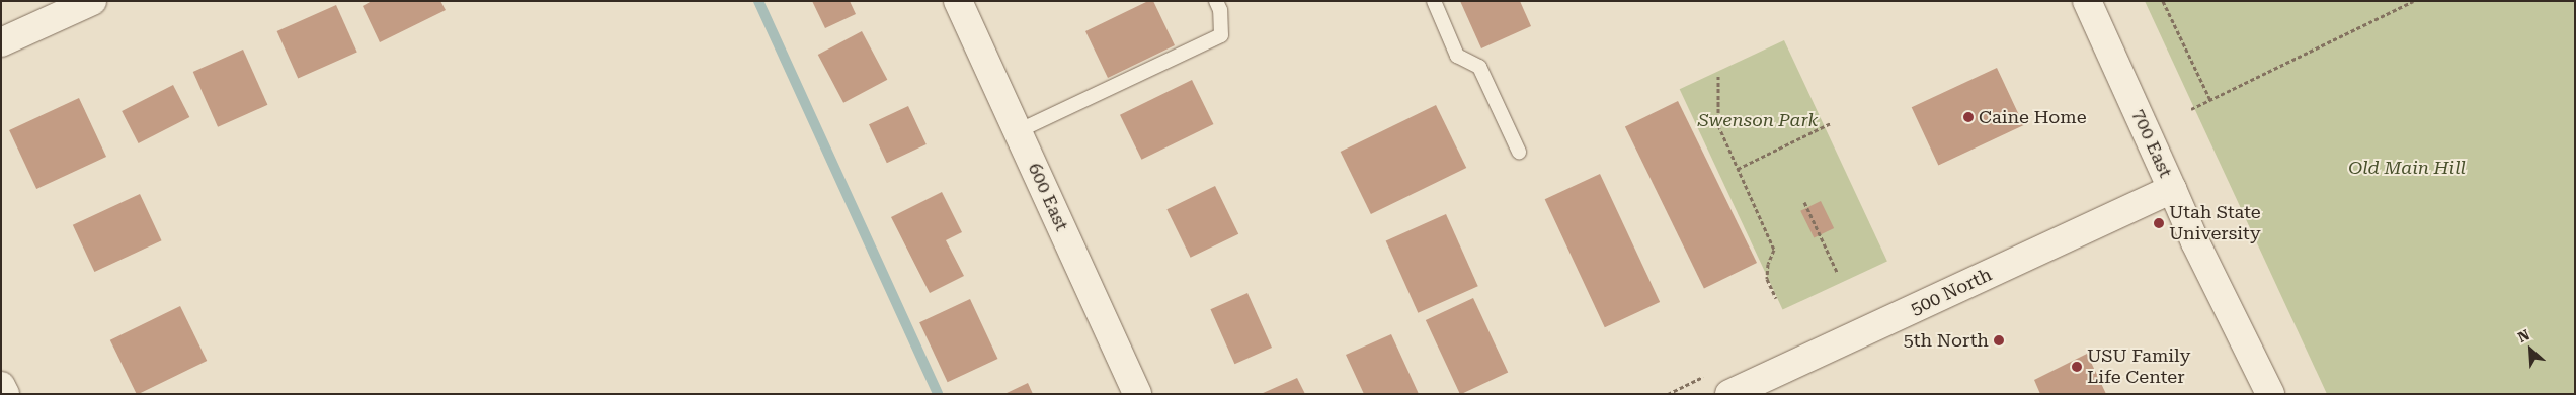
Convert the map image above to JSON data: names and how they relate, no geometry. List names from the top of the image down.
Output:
{
  "streets": {
    "street": ["700 East", "600 East", "500 North"]
  },
  "crossings": [
    ["700 East", "500 North"]
  ],
  "parks": ["Swenson Park", "Old Main Hill"],
  "places": [
    "Caine Home",
    "Utah State University",
    "5th North",
    "USU Family Life Center"
  ],
  "north": "top left"
}
